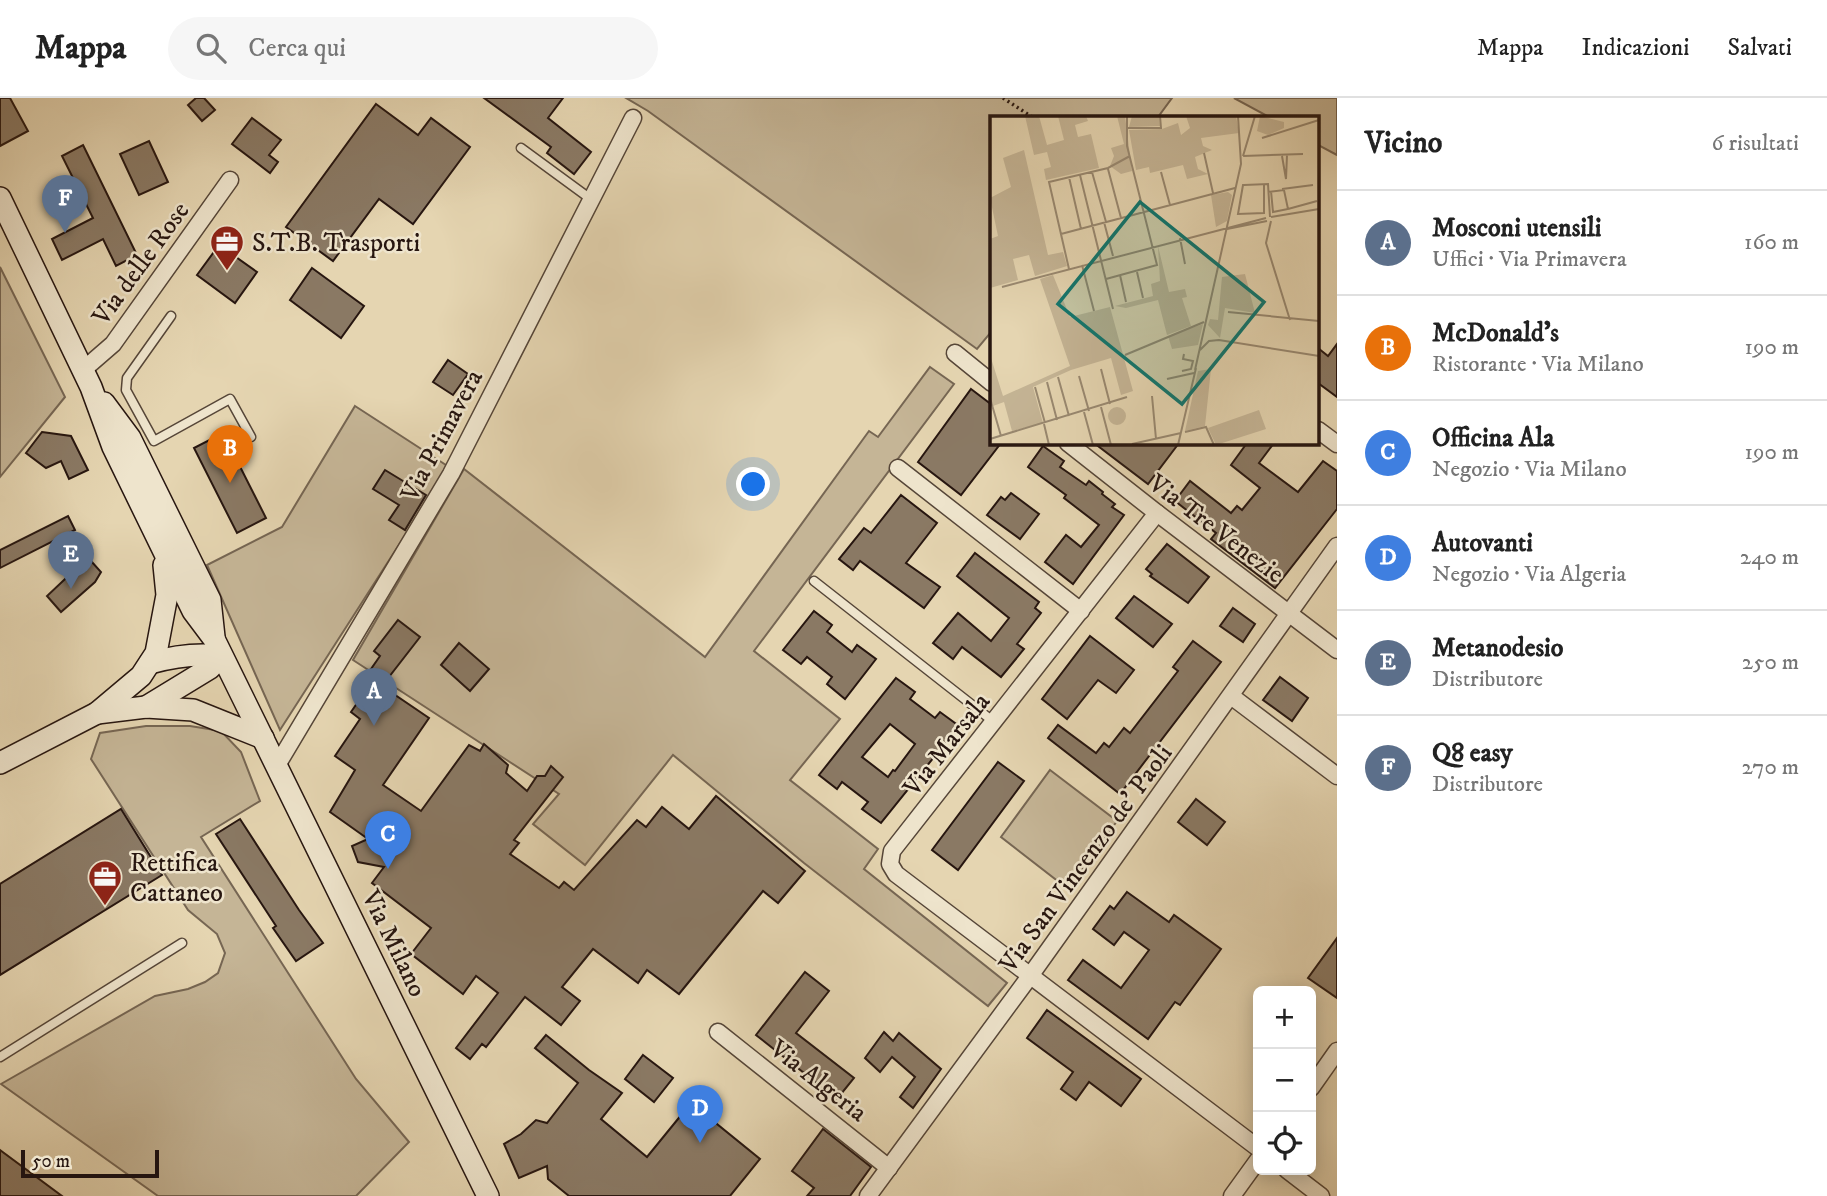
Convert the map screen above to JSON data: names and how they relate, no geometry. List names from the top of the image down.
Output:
{
  "streets": {
    "main road": ["Via Milano"],
    "street": [
      "Via delle Rose",
      "Via Primavera",
      "Via Tre Venezie",
      "Via Marsala",
      "Via San Vincenzo de' Paoli",
      "Via Algeria"
    ]
  },
  "crossings": [
    ["Via Primavera", "Via Milano"],
    ["Via Tre Venezie", "Via Marsala"],
    ["Via Tre Venezie", "Via San Vincenzo de' Paoli"],
    ["Via Marsala", "Via San Vincenzo de' Paoli"],
    ["Via San Vincenzo de' Paoli", "Via Algeria"]
  ],
  "places": {
    "office": ["S.T.B. Trasporti", "Rettifica Cattaneo"]
  },
  "scale_bar": "50 m",
  "page": {
    "header": "Mappa",
    "search": "Cerca qui",
    "nav": ["Mappa", "Indicazioni", "Salvati"],
    "heading": ["Vicino", "6 risultati"],
    "pins": [
      "F",
      "B",
      "E",
      "A",
      "C",
      "D"
    ],
    "list": [
      {
        "mark": "A",
        "name": "Mosconi utensili",
        "note": "Uffici · Via Primavera",
        "value": "160 m"
      },
      {
        "mark": "B",
        "name": "McDonald's",
        "note": "Ristorante · Via Milano",
        "value": "190 m"
      },
      {
        "mark": "C",
        "name": "Officina Ala",
        "note": "Negozio · Via Milano",
        "value": "190 m"
      },
      {
        "mark": "D",
        "name": "Autovanti",
        "note": "Negozio · Via Algeria",
        "value": "240 m"
      },
      {
        "mark": "E",
        "name": "Metanodesio",
        "note": "Distributore",
        "value": "250 m"
      },
      {
        "mark": "F",
        "name": "Q8 easy",
        "note": "Distributore",
        "value": "270 m"
      }
    ],
    "map_buttons": ["+", "−"],
    "scale": "50 m"
  }
}
